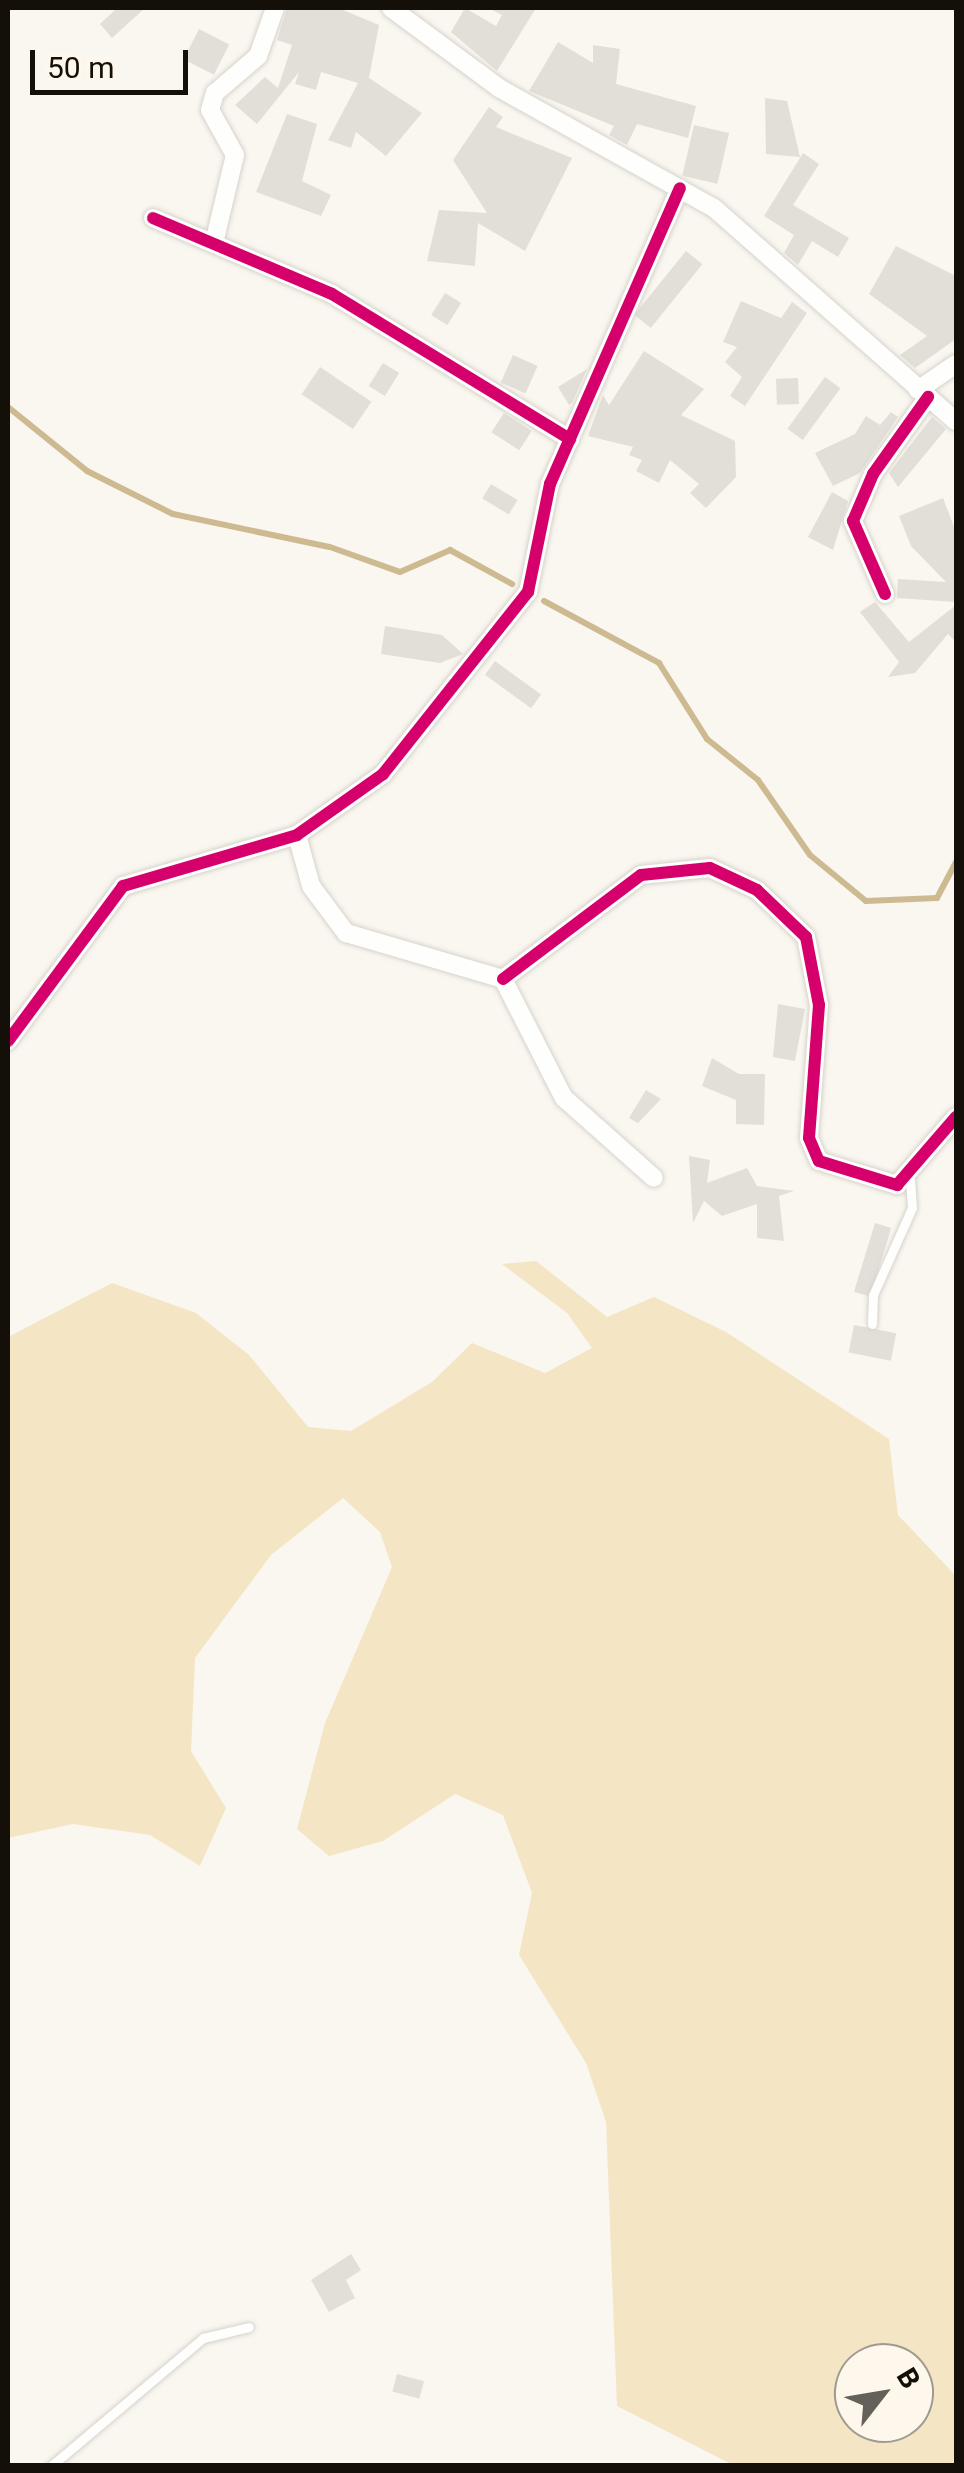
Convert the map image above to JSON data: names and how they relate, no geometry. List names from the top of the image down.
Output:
{
  "scale_bar": "50 m",
  "north": "top right"
}
